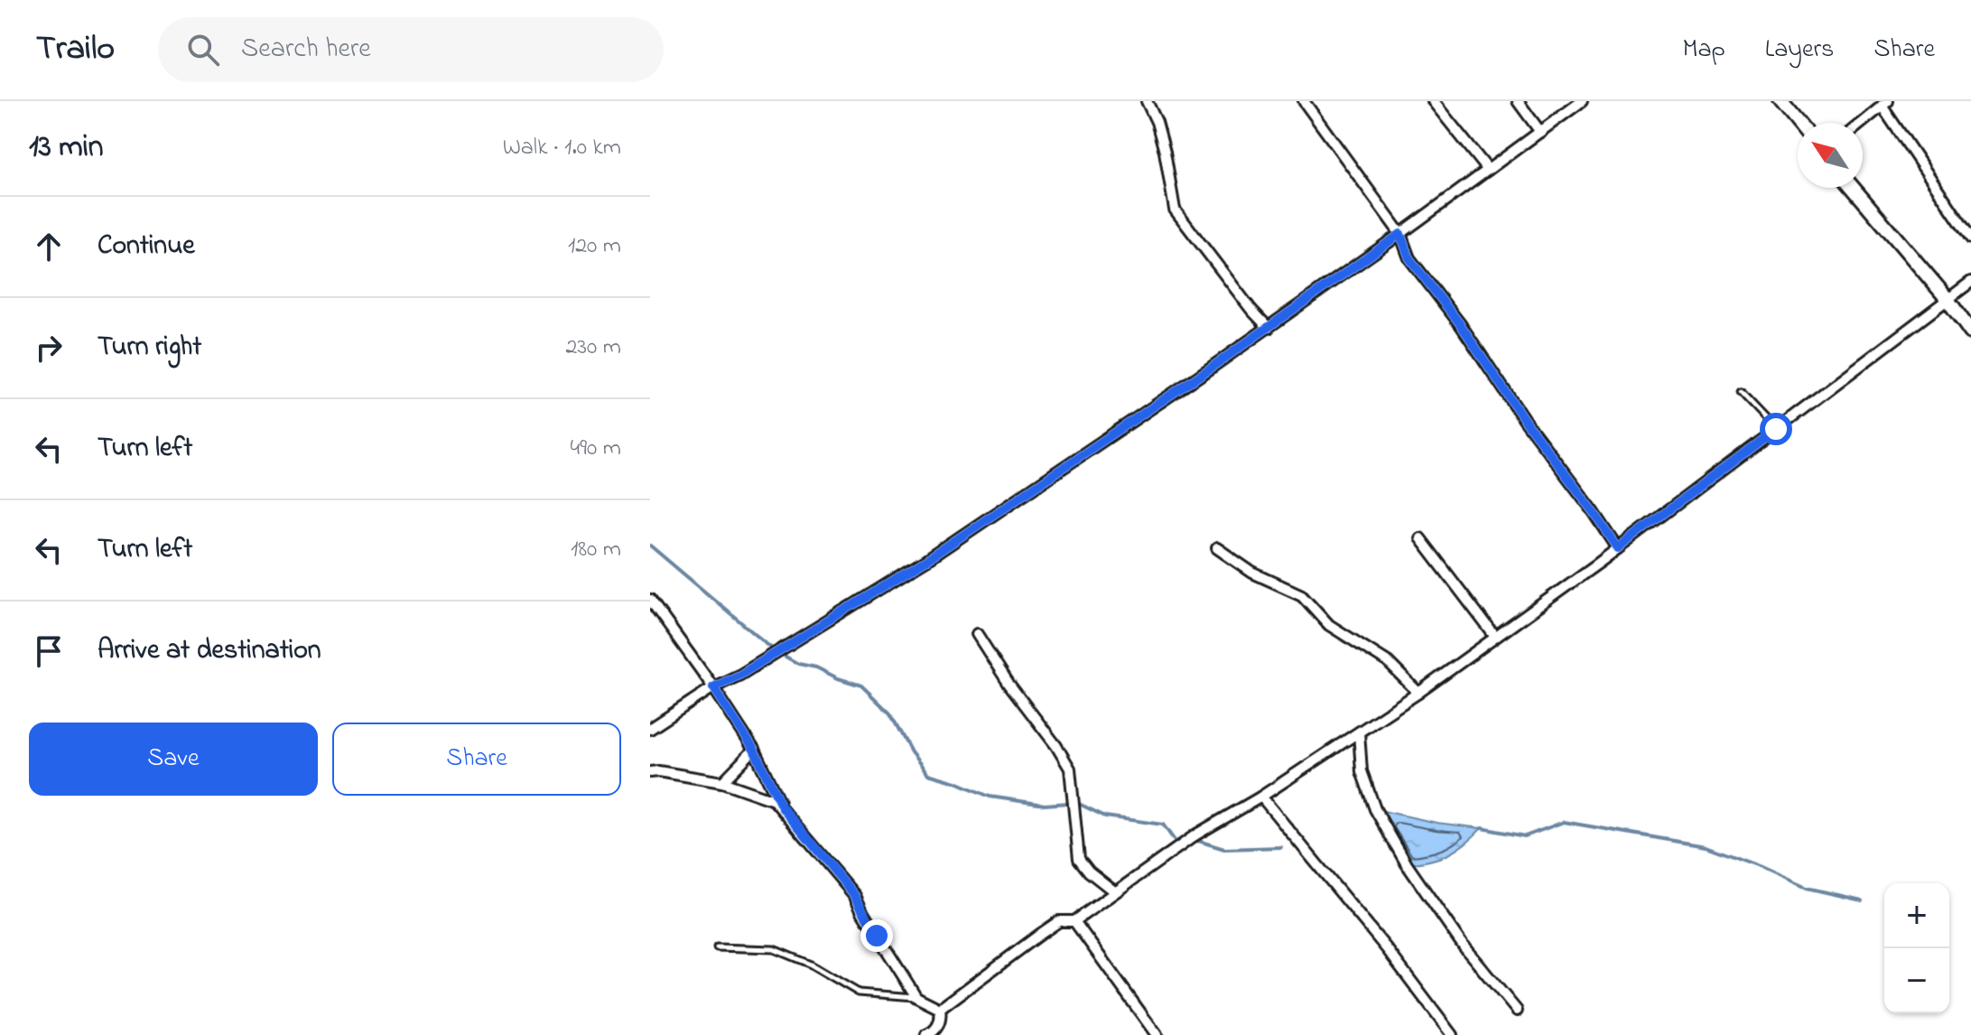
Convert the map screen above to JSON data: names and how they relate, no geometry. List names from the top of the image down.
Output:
{
  "north": "top left",
  "page": {
    "header": "Trailo",
    "search": "Search here",
    "nav": ["Map", "Layers", "Share"],
    "heading": ["13 min", "Walk · 1.0 km"],
    "list": [
      ["Continue", "120 m"],
      ["Turn right", "230 m"],
      ["Turn left", "490 m"],
      ["Turn left", "180 m"],
      "Arrive at destination"
    ],
    "buttons": ["Save", "Share"],
    "map_buttons": ["+", "−"]
  }
}
